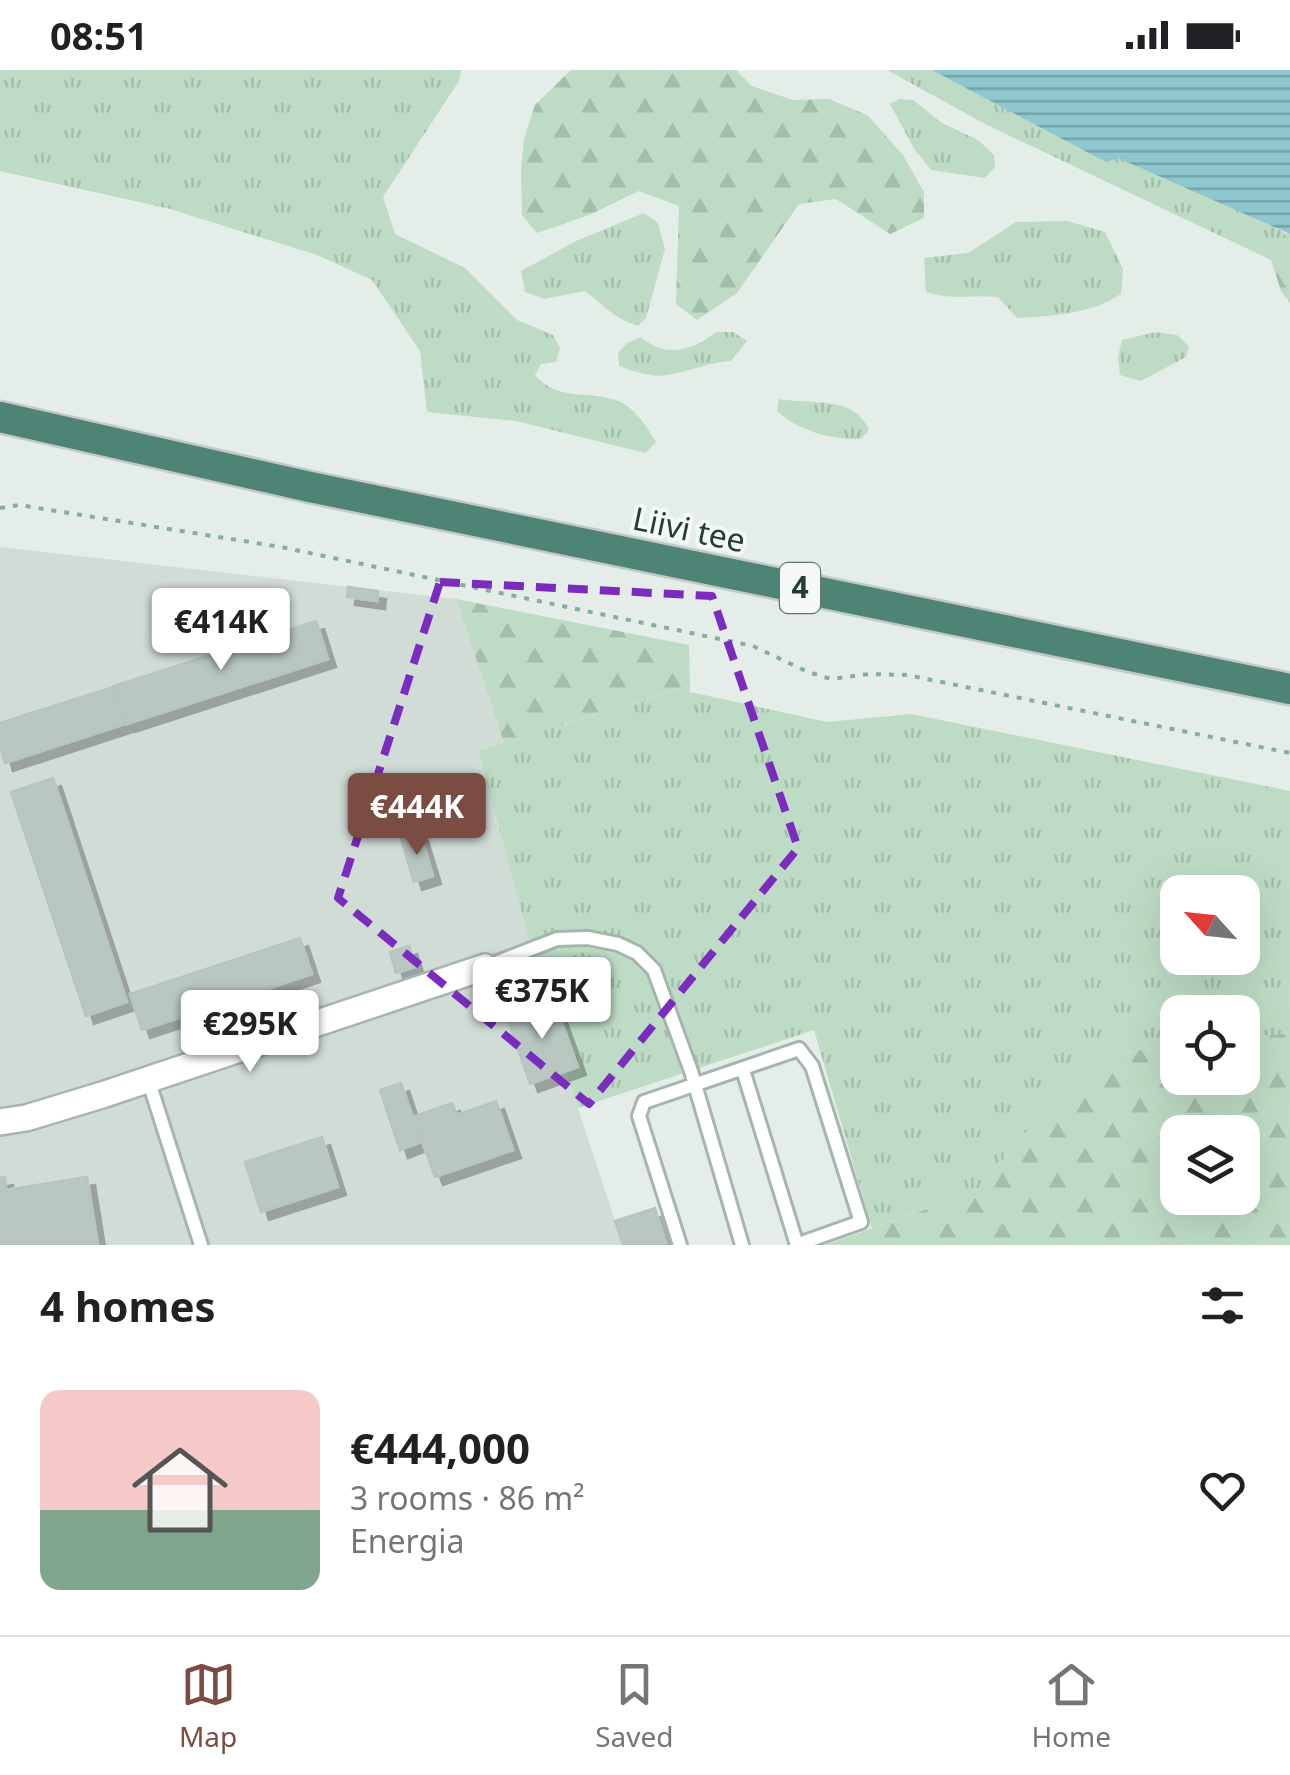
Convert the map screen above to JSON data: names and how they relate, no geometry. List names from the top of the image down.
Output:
{
  "streets": {
    "highway": ["Liivi tee", "4"]
  },
  "north": "top left",
  "page": {
    "status": "08:51",
    "price": [
      "€414K",
      "€444K",
      "€375K",
      "€295K"
    ],
    "heading": "4 homes",
    "list": [
      {
        "name": "€444,000",
        "note": "3 rooms · 86 m² · Energia"
      }
    ],
    "tabs": ["Map", "Saved", "Home"]
  }
}
